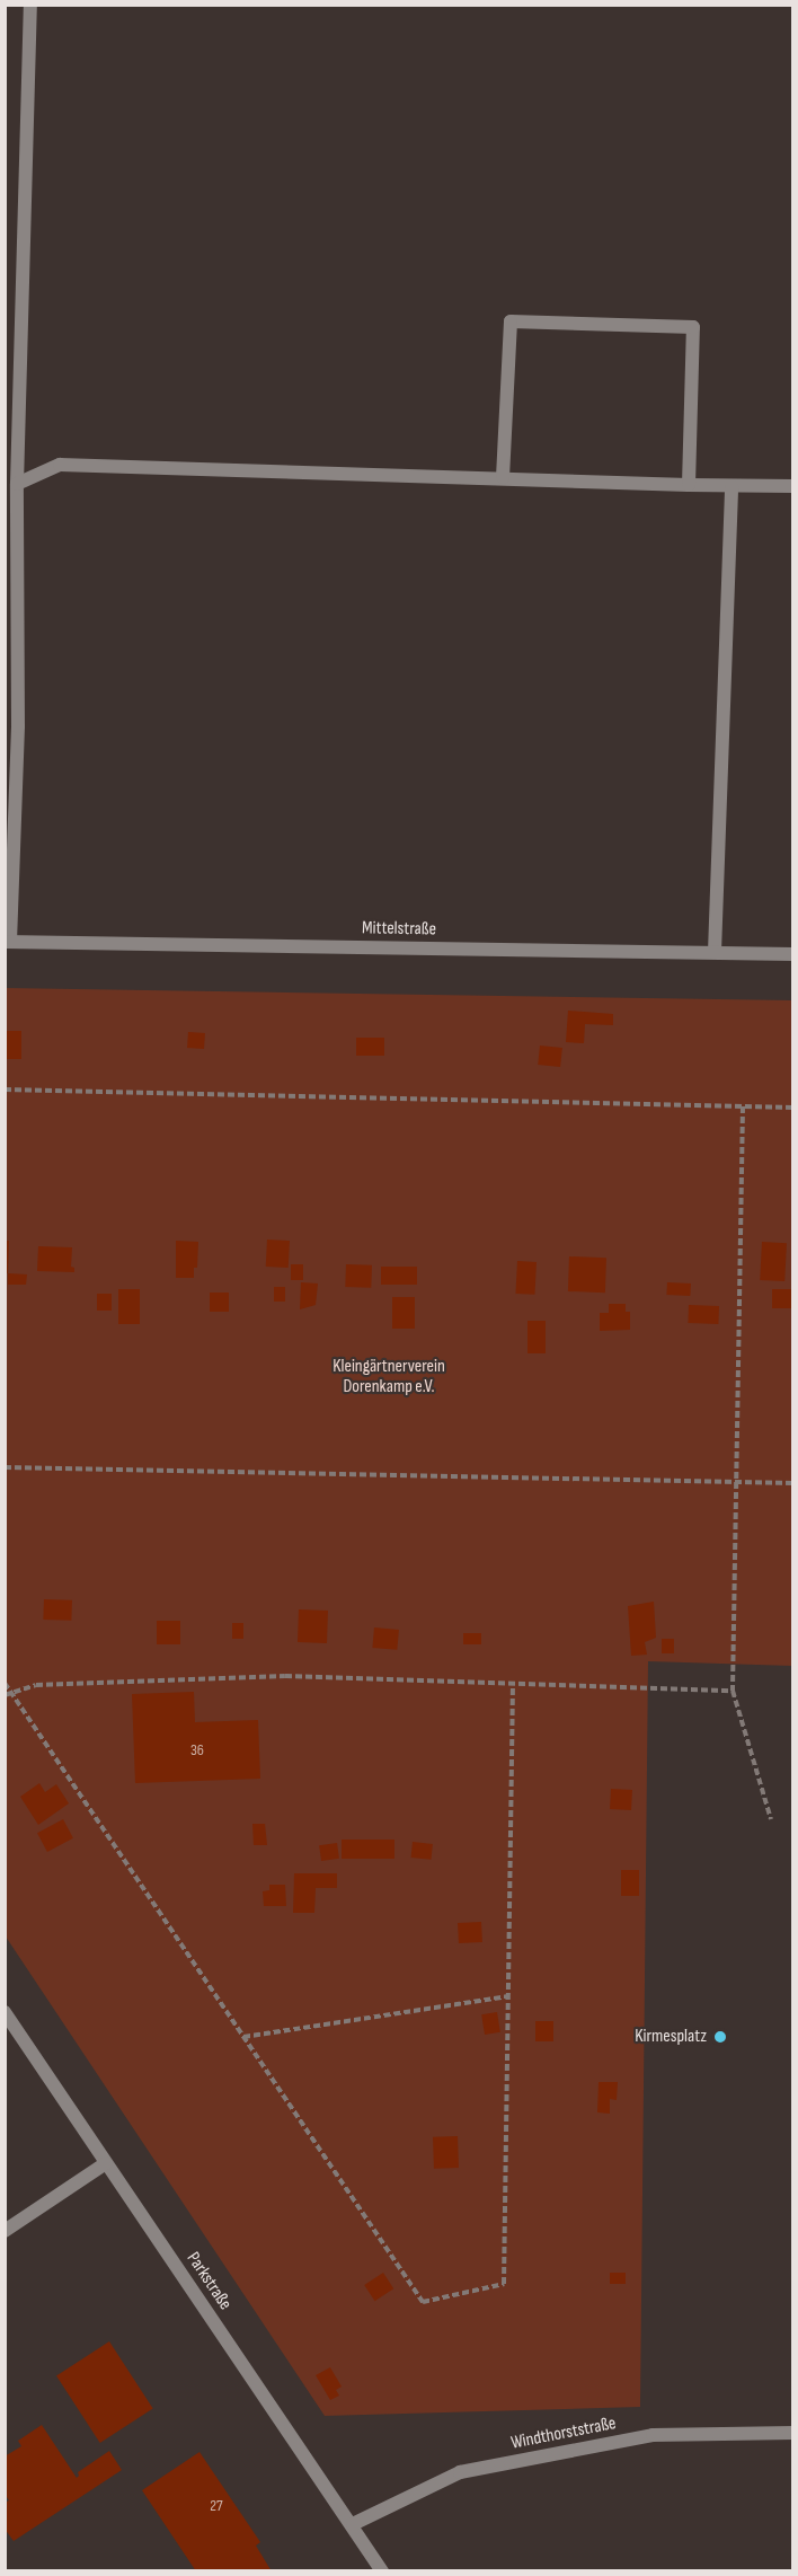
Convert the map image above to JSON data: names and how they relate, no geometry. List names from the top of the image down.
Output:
{
  "streets": {
    "street": ["Mittelstraße", "Parkstraße", "Windthorststraße"]
  },
  "crossings": [
    ["Parkstraße", "Windthorststraße"]
  ],
  "parks": ["Kleingärtnerverein Dorenkamp e.V."],
  "places": ["Kirmesplatz"],
  "house_numbers": ["36", "27"]
}
